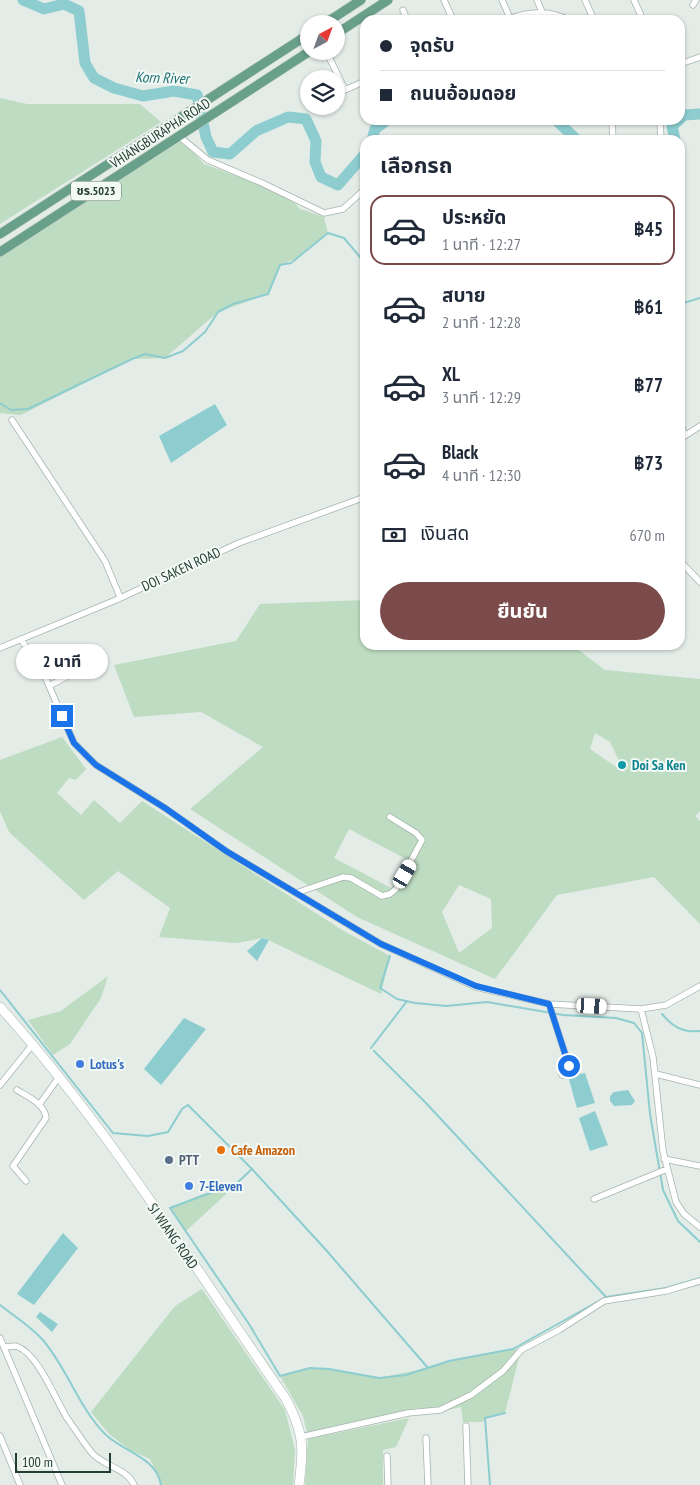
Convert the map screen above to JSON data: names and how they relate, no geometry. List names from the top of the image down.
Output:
{
  "streets": {
    "main road": ["VHIANGBURAPHA ROAD", "ชร.5023", "SI WIANG ROAD"],
    "street": ["DOI SAKEN ROAD"]
  },
  "water": ["Korn River"],
  "places": [
    "Doi Sa Ken",
    "Lotus's",
    "Cafe Amazon",
    "PTT",
    "7-Eleven"
  ],
  "scale_bar": "100 m",
  "north": "top right",
  "page": {
    "banner": ["จุดรับ", "ถนนอ้อมดอย"],
    "heading": "เลือกรถ",
    "list": [
      {
        "name": "ประหยัด",
        "note": "1 นาที · 12:27",
        "value": "฿45"
      },
      {
        "name": "สบาย",
        "note": "2 นาที · 12:28",
        "value": "฿61"
      },
      {
        "name": "XL",
        "note": "3 นาที · 12:29",
        "value": "฿77"
      },
      {
        "name": "Black",
        "note": "4 นาที · 12:30",
        "value": "฿73"
      }
    ],
    "pay": ["เงินสด", "670 m"],
    "buttons": "ยืนยัน",
    "bubble": "2 นาที",
    "scale": "100 m"
  }
}
